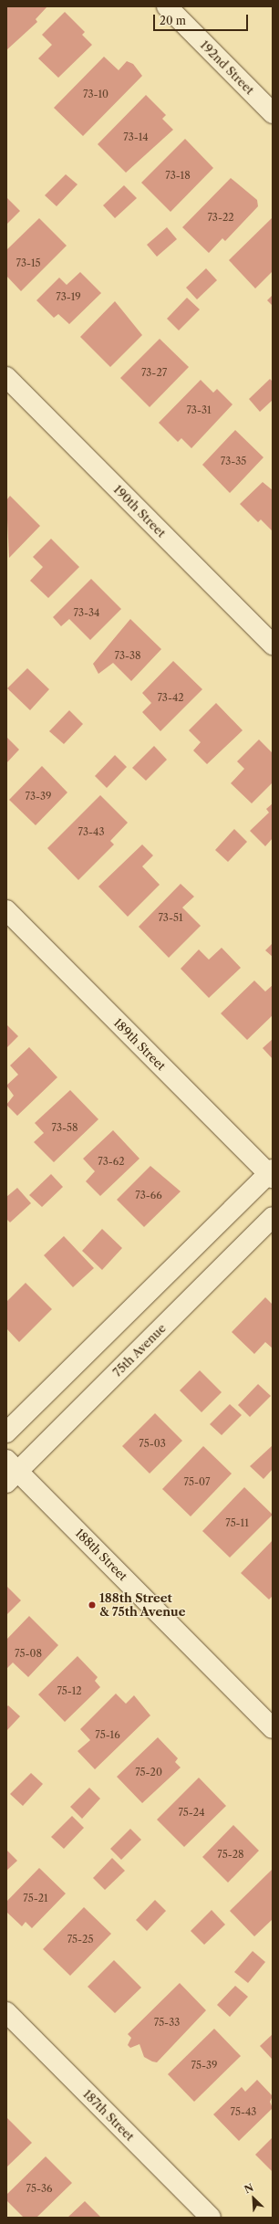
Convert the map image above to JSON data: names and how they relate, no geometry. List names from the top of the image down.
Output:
{
  "streets": {
    "street": [
      "192nd Street",
      "190th Street",
      "189th Street",
      "75th Avenue",
      "188th Street",
      "187th Street"
    ]
  },
  "crossings": [
    ["75th Avenue", "188th Street"]
  ],
  "places": ["188th Street & 75th Avenue"],
  "house_numbers": [
    "73-10",
    "73-14",
    "73-18",
    "73-22",
    "73-15",
    "73-19",
    "73-27",
    "73-31",
    "73-35",
    "73-34",
    "73-38",
    "73-42",
    "73-39",
    "73-43",
    "73-51",
    "73-58",
    "73-62",
    "73-66",
    "75-03",
    "75-07",
    "75-11",
    "75-08",
    "75-12",
    "75-16",
    "75-20",
    "75-24",
    "75-28",
    "75-21",
    "75-25",
    "75-33",
    "75-39",
    "75-43",
    "75-36"
  ],
  "scale_bar": "20 m",
  "north": "top left"
}
